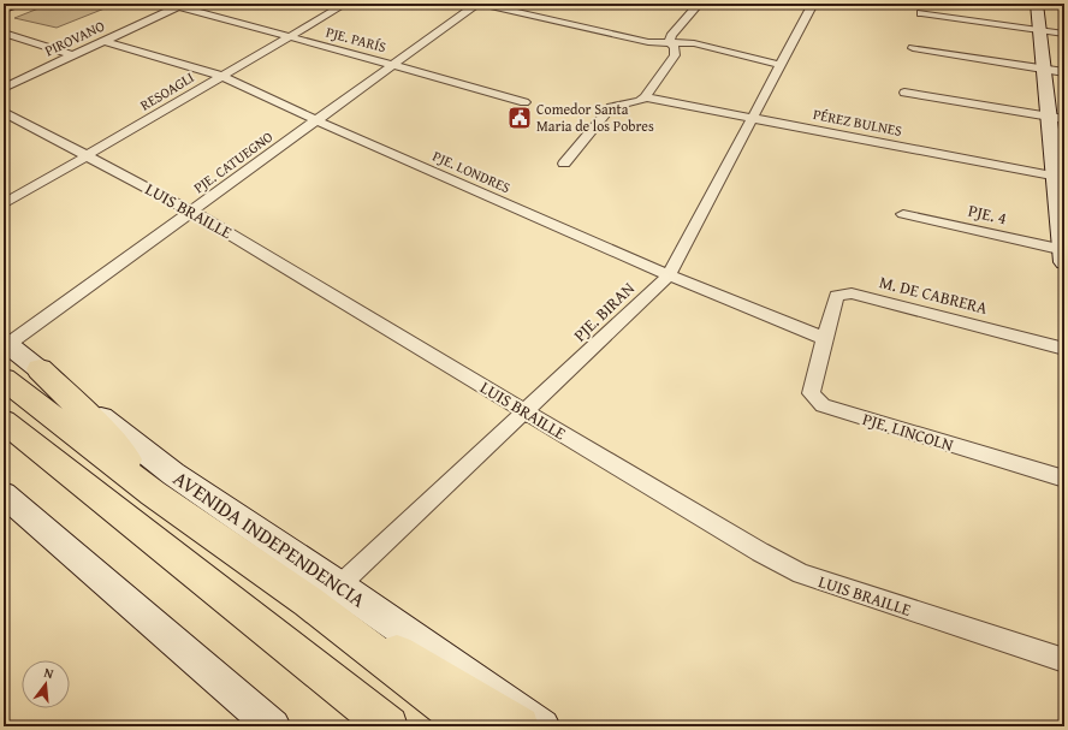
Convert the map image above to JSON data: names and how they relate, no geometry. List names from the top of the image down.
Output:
{
  "streets": {
    "highway": ["AVENIDA INDEPENDENCIA"],
    "street": [
      "PIROVANO",
      "PJE. PARÍS",
      "RESOAGLI",
      "PÉREZ BULNES",
      "PJE. CATUEGNO",
      "PJE. LONDRES",
      "LUIS BRAILLE",
      "PJE. 4",
      "M. DE CABRERA",
      "PJE. BIRAN",
      "PJE. LINCOLN"
    ]
  },
  "crossings": [
    ["PIROVANO", "PJE. PARÍS"],
    ["PIROVANO", "PJE. LONDRES"],
    ["PJE. PARÍS", "RESOAGLI"],
    ["PJE. PARÍS", "PJE. CATUEGNO"],
    ["RESOAGLI", "PJE. LONDRES"],
    ["RESOAGLI", "LUIS BRAILLE"],
    ["PÉREZ BULNES", "PJE. BIRAN"],
    ["PJE. CATUEGNO", "PJE. LONDRES"],
    ["PJE. CATUEGNO", "LUIS BRAILLE"],
    ["PJE. CATUEGNO", "AVENIDA INDEPENDENCIA"],
    ["PJE. LONDRES", "M. DE CABRERA"],
    ["PJE. LONDRES", "PJE. BIRAN"],
    ["PJE. LONDRES", "PJE. LINCOLN"],
    ["LUIS BRAILLE", "PJE. BIRAN"],
    ["M. DE CABRERA", "PJE. LINCOLN"],
    ["PJE. BIRAN", "AVENIDA INDEPENDENCIA"]
  ],
  "places": {
    "public building": ["Comedor Santa Maria de los Pobres"]
  },
  "north": "top"
}
